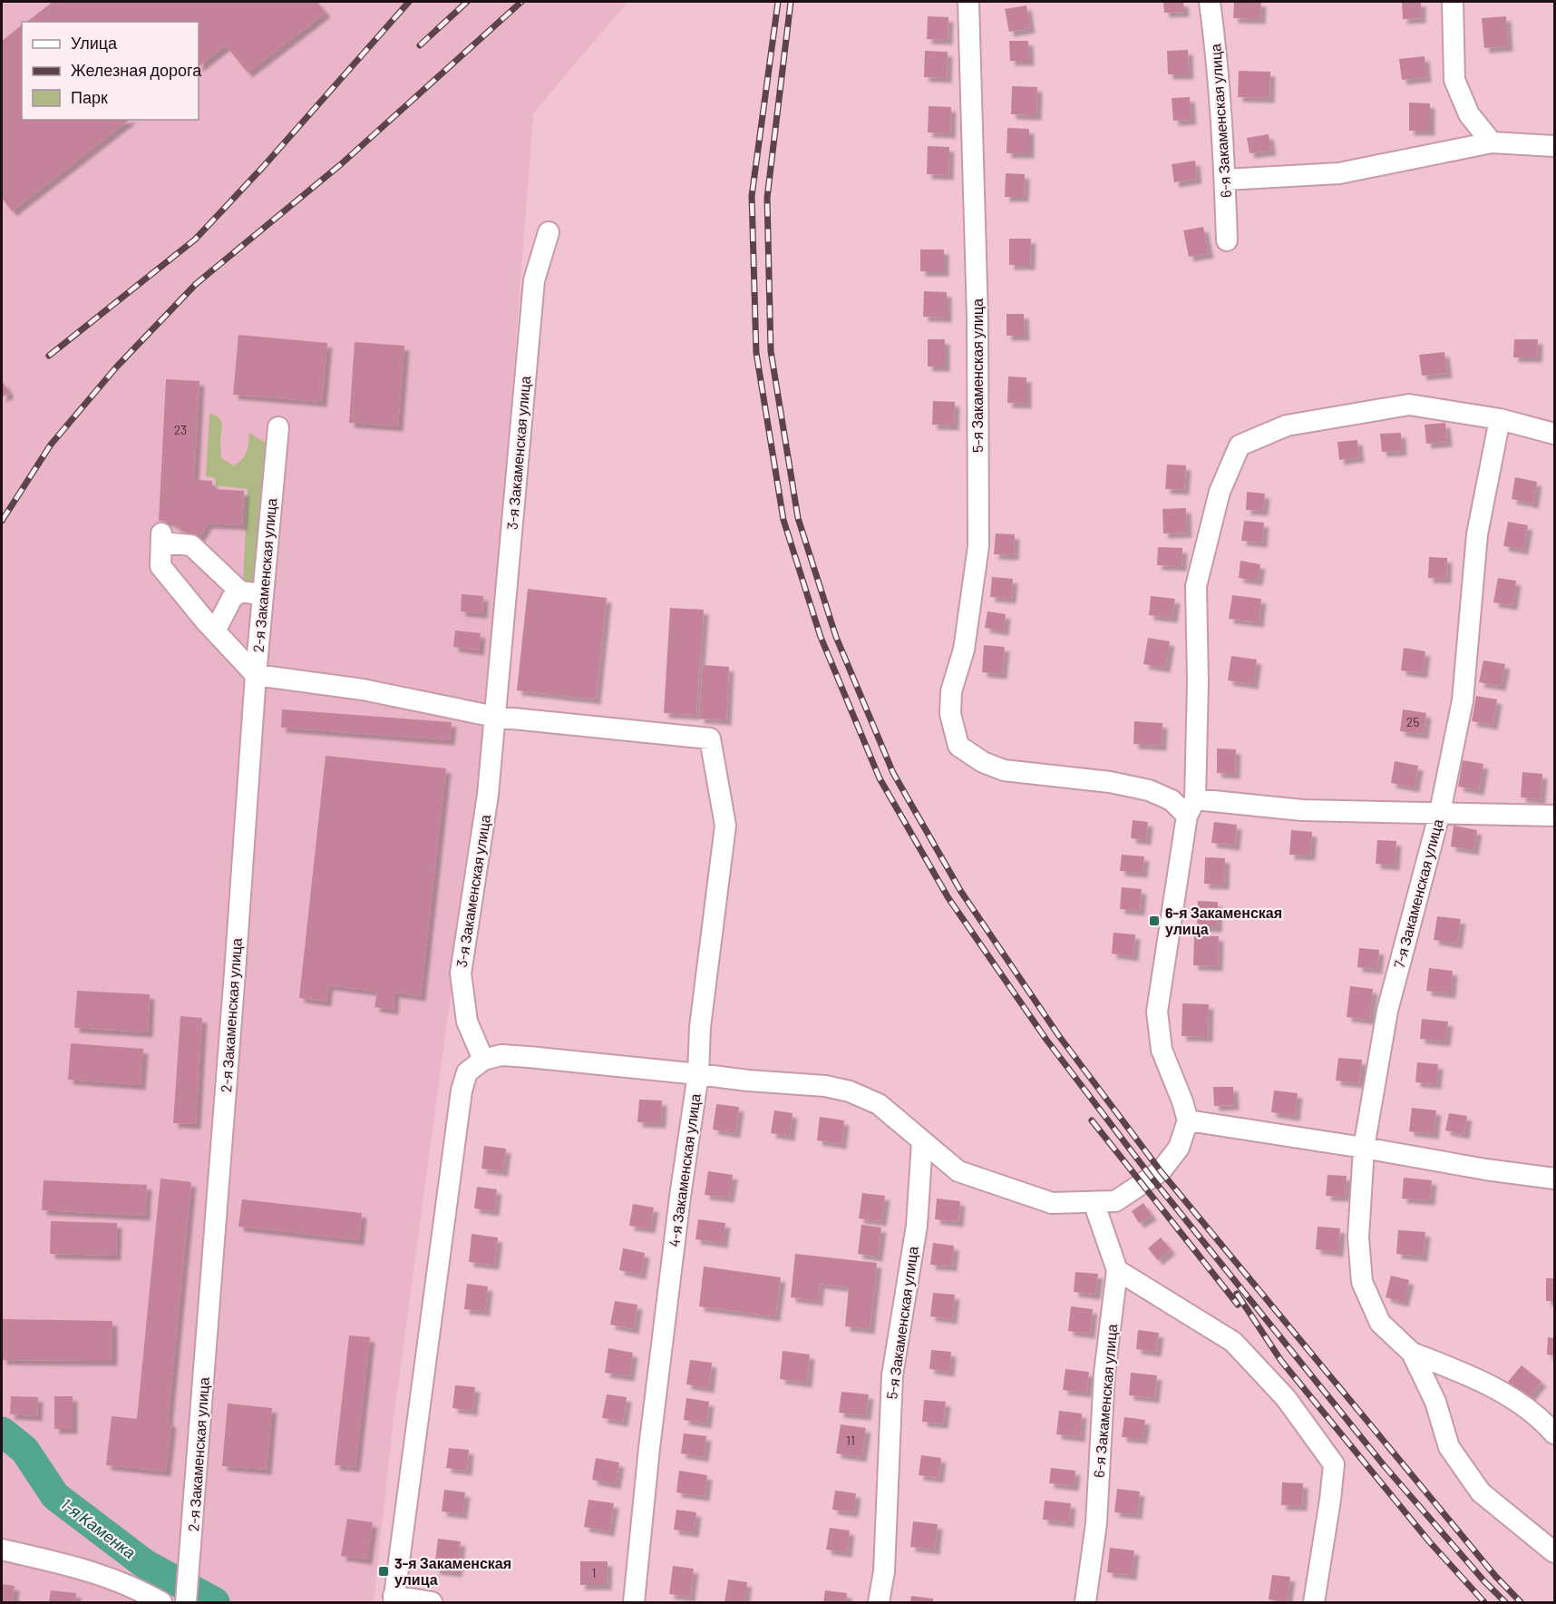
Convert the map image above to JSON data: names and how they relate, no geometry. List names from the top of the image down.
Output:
{
  "streets": {
    "street": [
      "6-я Закаменская улица",
      "5-я Закаменская улица",
      "3-я Закаменская улица",
      "2-я Закаменская улица",
      "7-я Закаменская улица",
      "4-я Закаменская улица"
    ]
  },
  "crossings": [
    ["3-я Закаменская улица", "4-я Закаменская улица"]
  ],
  "water": ["1-я Каменка"],
  "places": {
    "transit": ["6-я Закаменская улица", "3-я Закаменская улица"]
  },
  "house_numbers": [
    "23",
    "25",
    "11",
    "1"
  ],
  "legend": ["Улица", "Железная дорога", "Парк"]
}
